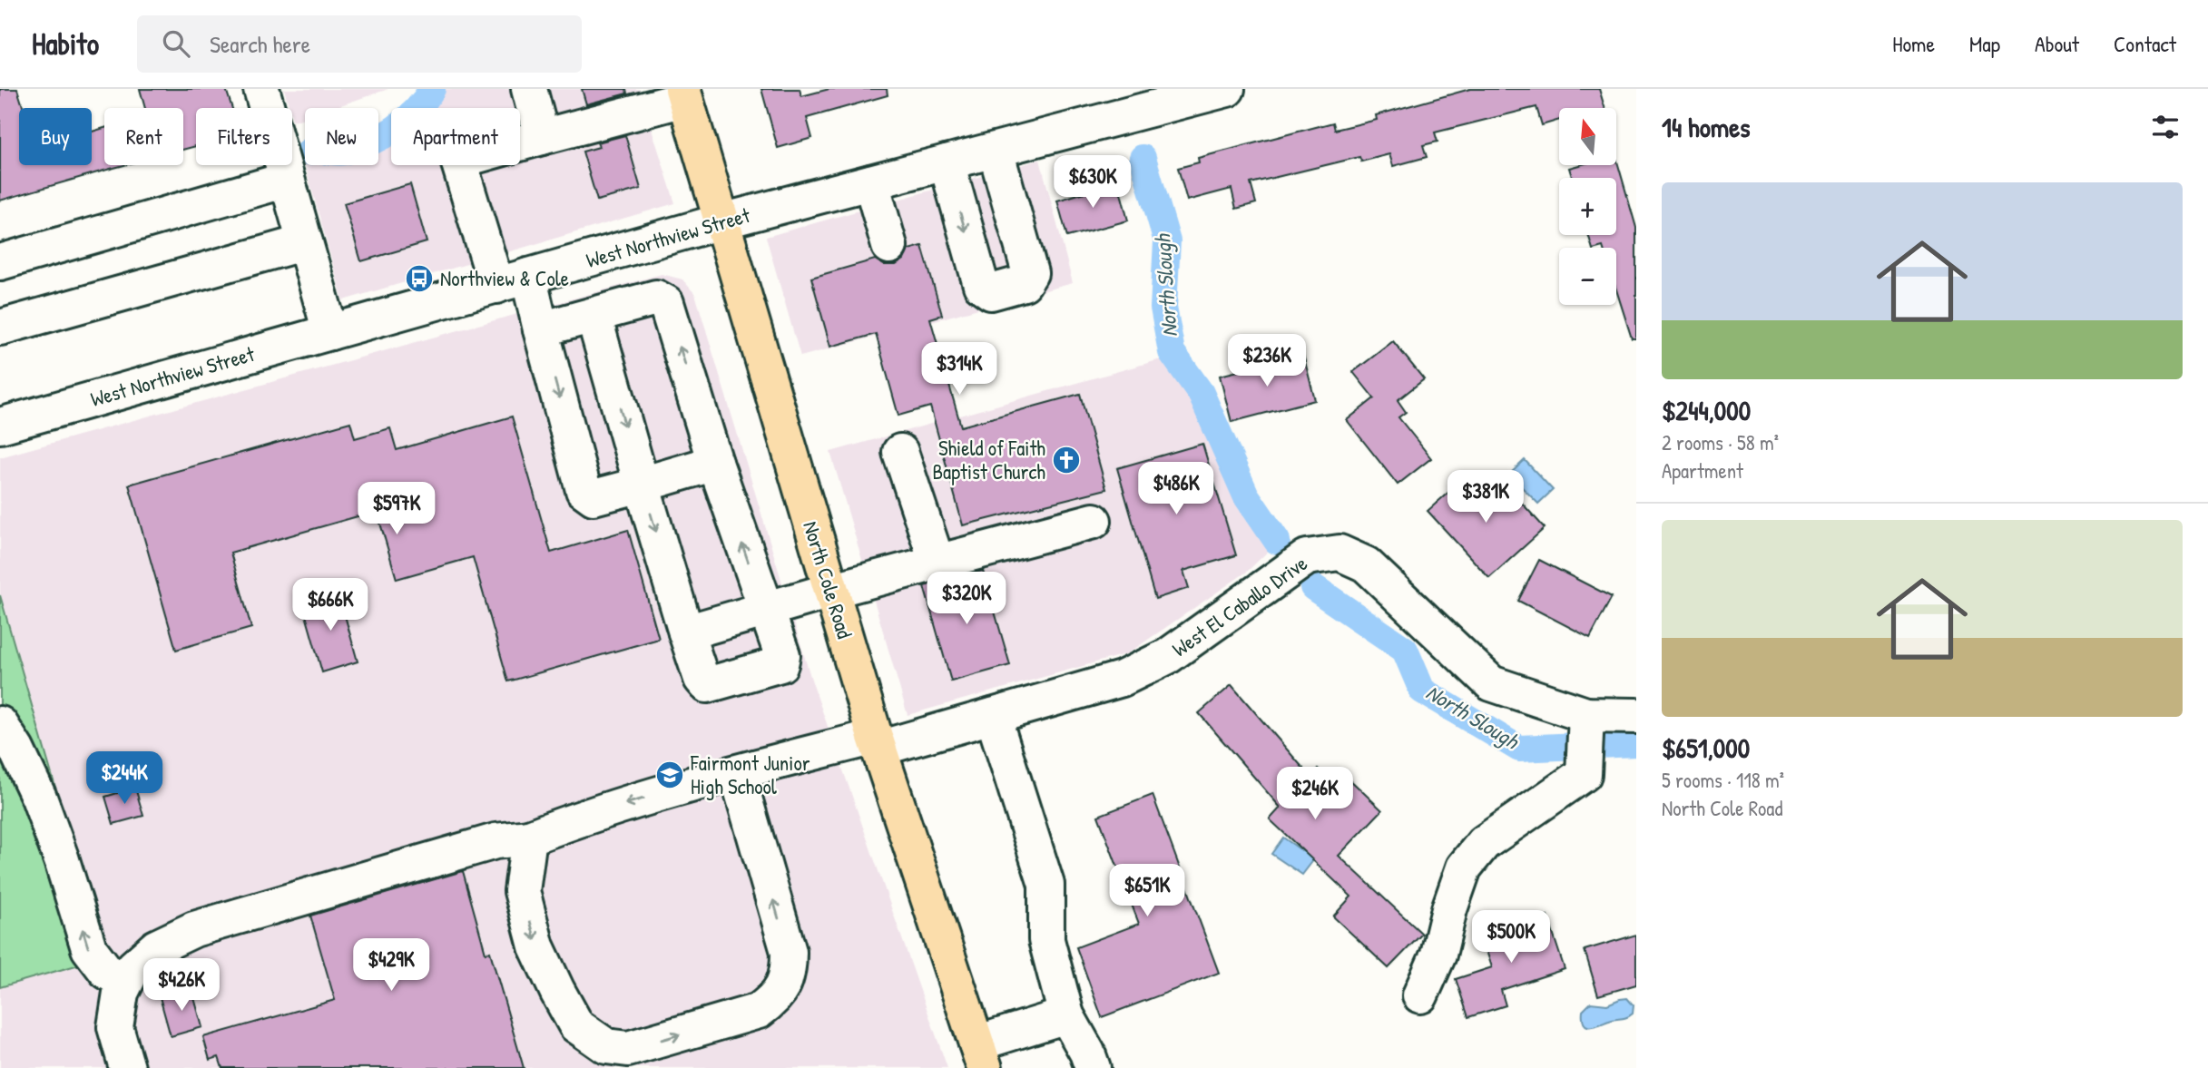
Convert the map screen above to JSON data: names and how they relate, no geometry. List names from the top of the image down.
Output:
{
  "streets": {
    "main road": ["North Cole Road"],
    "street": ["West Northview Street", "West El Caballo Drive"]
  },
  "crossings": [
    ["West Northview Street", "North Cole Road"],
    ["North Cole Road", "West El Caballo Drive"]
  ],
  "water": ["North Slough"],
  "places": {
    "bus stop": ["Northview & Cole"],
    "church": ["Shield of Faith Baptist Church"],
    "school or university": ["Fairmont Junior High School"]
  },
  "north": "top",
  "page": {
    "header": "Habito",
    "search": "Search here",
    "nav": [
      "Home",
      "Map",
      "About",
      "Contact"
    ],
    "heading": "14 homes",
    "map_buttons": ["+", "−"],
    "chip": [
      "Buy",
      "Rent",
      "Filters",
      "New",
      "Apartment"
    ],
    "price": [
      "$630K",
      "$236K",
      "$314K",
      "$486K",
      "$381K",
      "$597K",
      "$320K",
      "$666K",
      "$244K",
      "$246K",
      "$651K",
      "$500K",
      "$429K",
      "$426K"
    ],
    "list": [
      {
        "name": "$244,000",
        "note": "2 rooms · 58 m² · Apartment"
      },
      {
        "name": "$651,000",
        "note": "5 rooms · 118 m² · North Cole Road"
      }
    ]
  }
}
